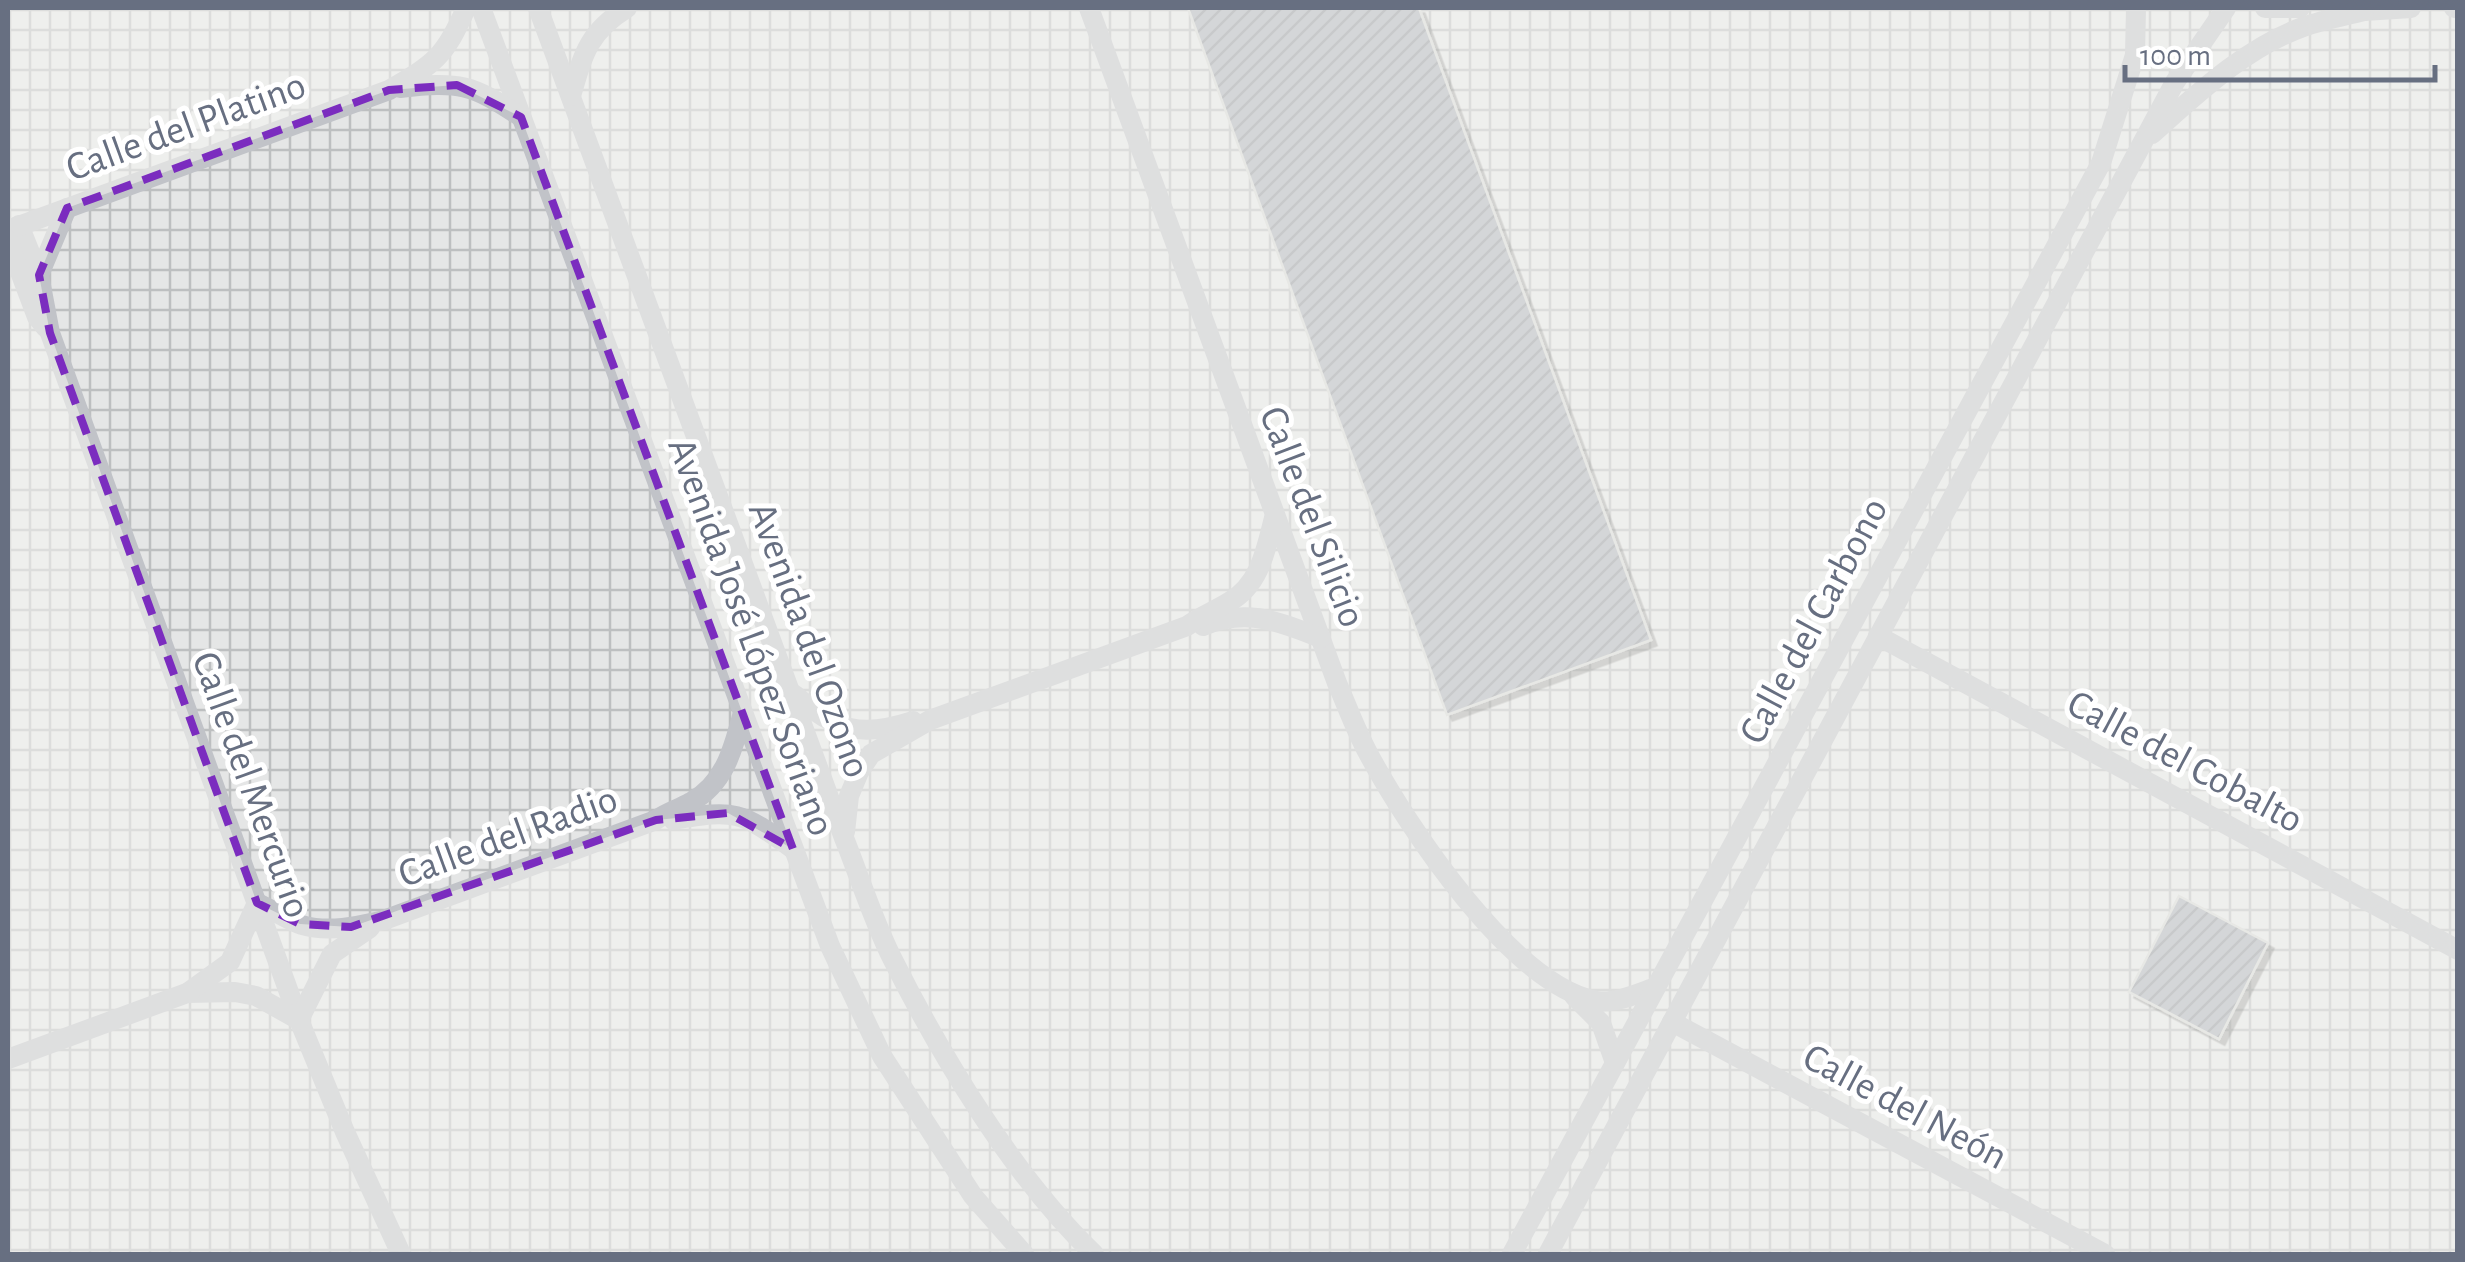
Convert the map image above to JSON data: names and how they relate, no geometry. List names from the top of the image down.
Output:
{
  "streets": {
    "street": [
      "Calle del Platino",
      "Calle del Silicio",
      "Calle del Carbono",
      "Avenida José López Soriano",
      "Avenida del Ozono",
      "Calle del Cobalto",
      "Calle del Mercurio",
      "Calle del Radio",
      "Calle del Neón"
    ]
  },
  "crossings": [
    ["Calle del Platino", "Avenida José López Soriano"],
    ["Calle del Platino", "Calle del Mercurio"],
    ["Calle del Silicio", "Calle del Carbono"],
    ["Calle del Carbono", "Calle del Cobalto"],
    ["Calle del Carbono", "Calle del Neón"],
    ["Avenida José López Soriano", "Calle del Radio"],
    ["Calle del Mercurio", "Calle del Radio"]
  ],
  "scale_bar": "100 m"
}
